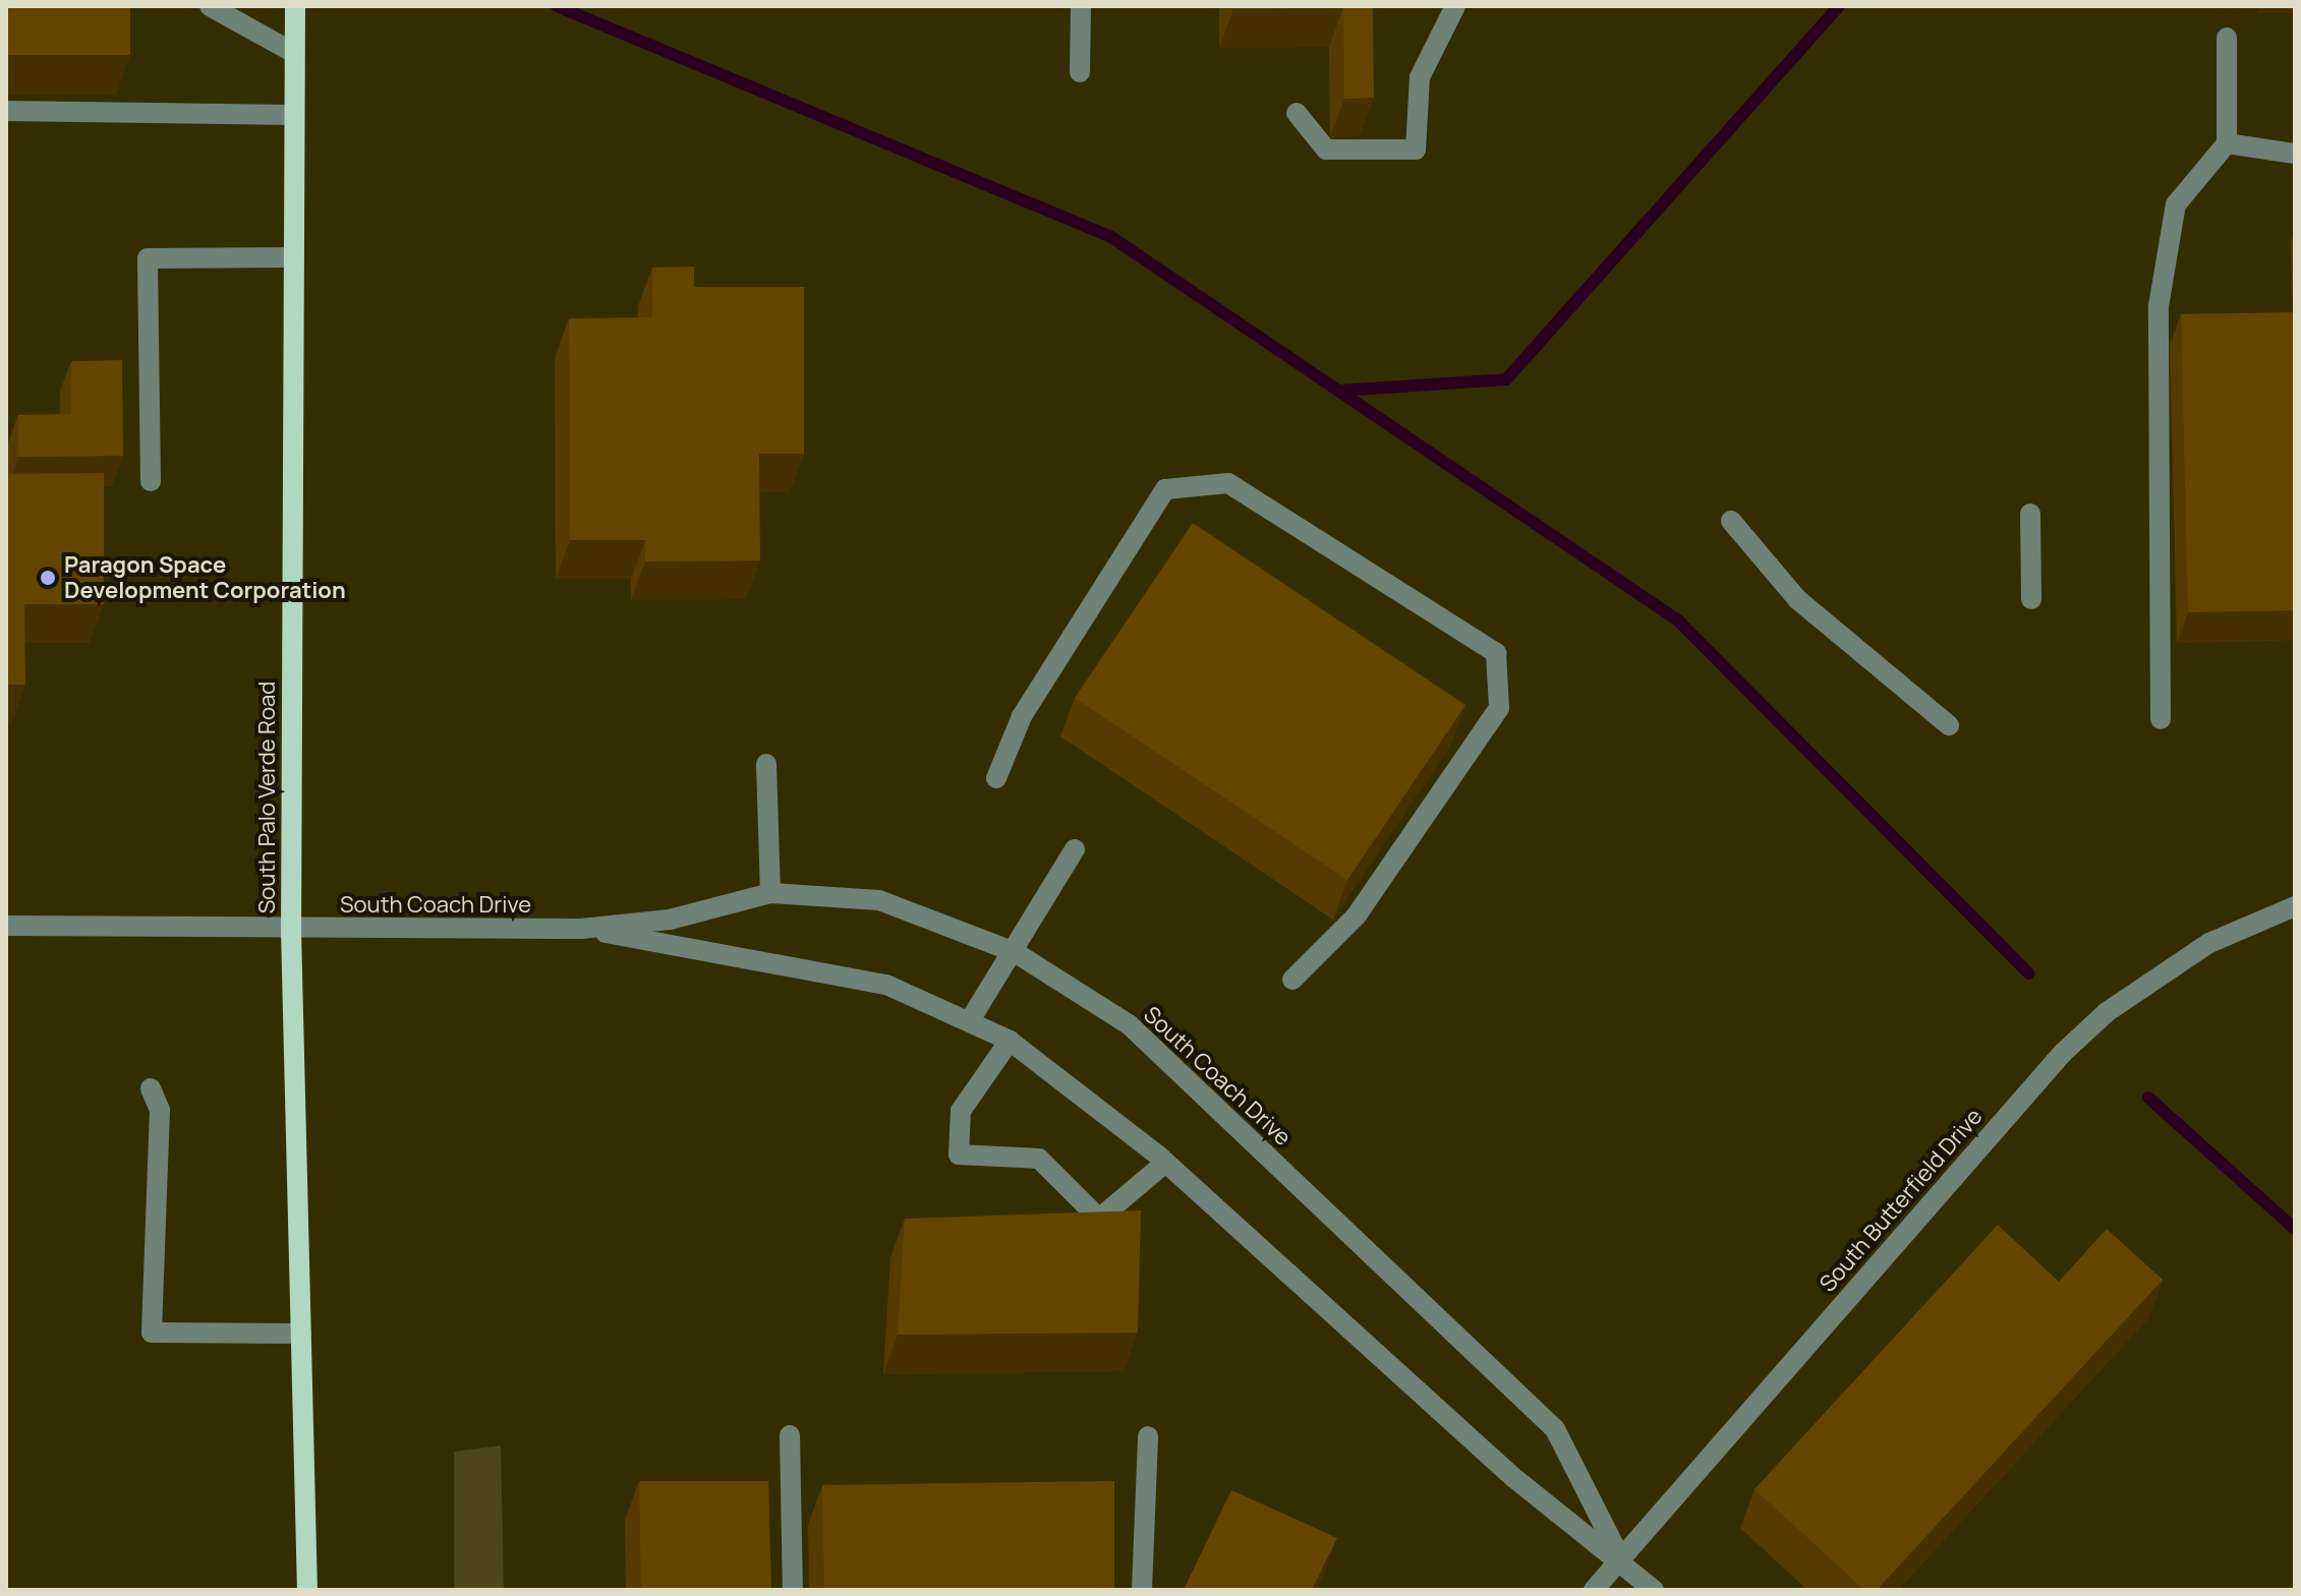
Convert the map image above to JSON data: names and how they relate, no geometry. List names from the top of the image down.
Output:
{
  "streets": {
    "main road": ["South Palo Verde Road"],
    "street": ["South Coach Drive", "South Butterfield Drive"]
  },
  "crossings": [
    ["South Palo Verde Road", "South Coach Drive"],
    ["South Coach Drive", "South Butterfield Drive"]
  ],
  "places": ["Paragon Space Development Corporation"]
}
